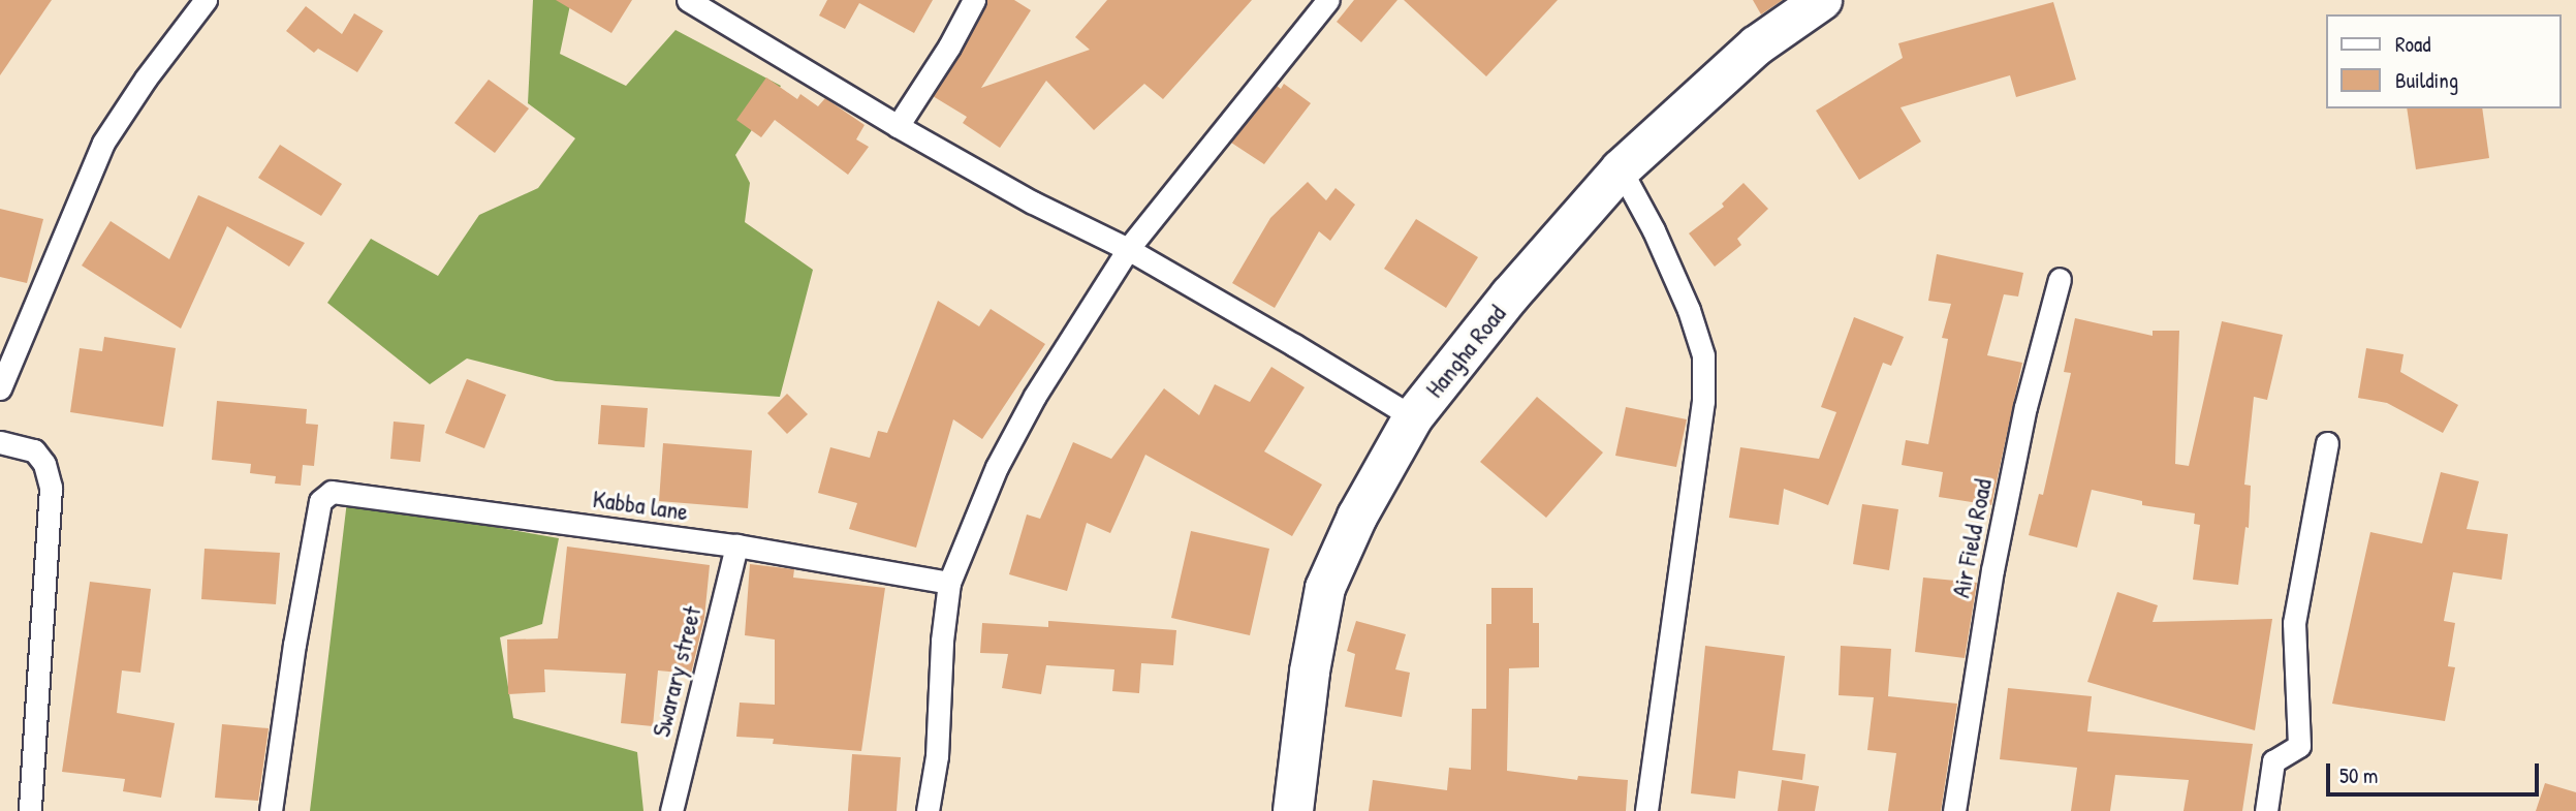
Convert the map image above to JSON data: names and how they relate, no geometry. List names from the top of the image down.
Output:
{
  "streets": {
    "highway": ["Hangha Road"],
    "street": ["Kabba lane", "Air Field Road", "Swarary street"]
  },
  "crossings": [
    ["Kabba lane", "Swarary street"]
  ],
  "legend": ["Road", "Building"],
  "scale_bar": "50 m"
}
